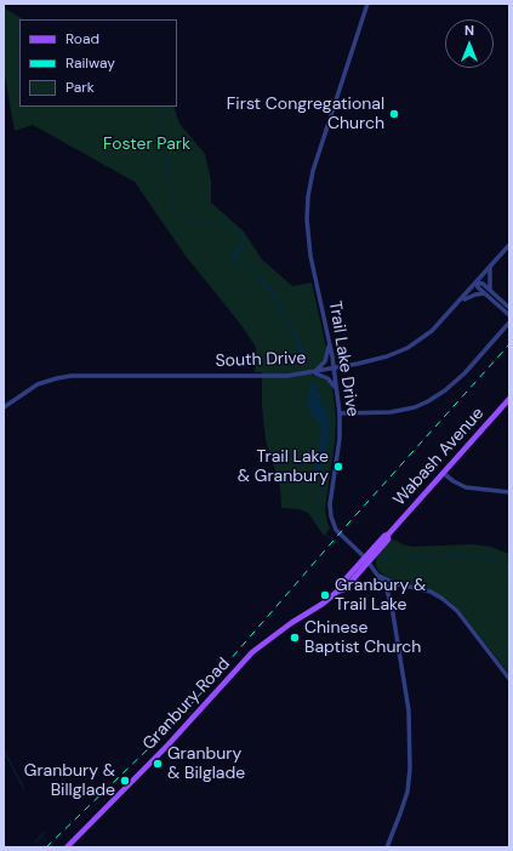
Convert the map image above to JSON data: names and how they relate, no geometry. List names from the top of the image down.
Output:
{
  "streets": {
    "main road": ["Wabash Avenue", "Granbury Road"],
    "street": ["Trail Lake Drive", "South Drive"]
  },
  "crossings": [
    ["Trail Lake Drive", "South Drive"],
    ["Trail Lake Drive", "Wabash Avenue"],
    ["Trail Lake Drive", "Granbury Road"],
    ["Wabash Avenue", "Granbury Road"]
  ],
  "parks": ["Foster Park"],
  "places": [
    "First Congregational Church",
    "Trail Lake & Granbury",
    "Granbury & Trail Lake",
    "Chinese Baptist Church",
    "Granbury & Bilglade",
    "Granbury & Billglade"
  ],
  "legend": ["Road", "Railway", "Park"],
  "north": "top"
}
